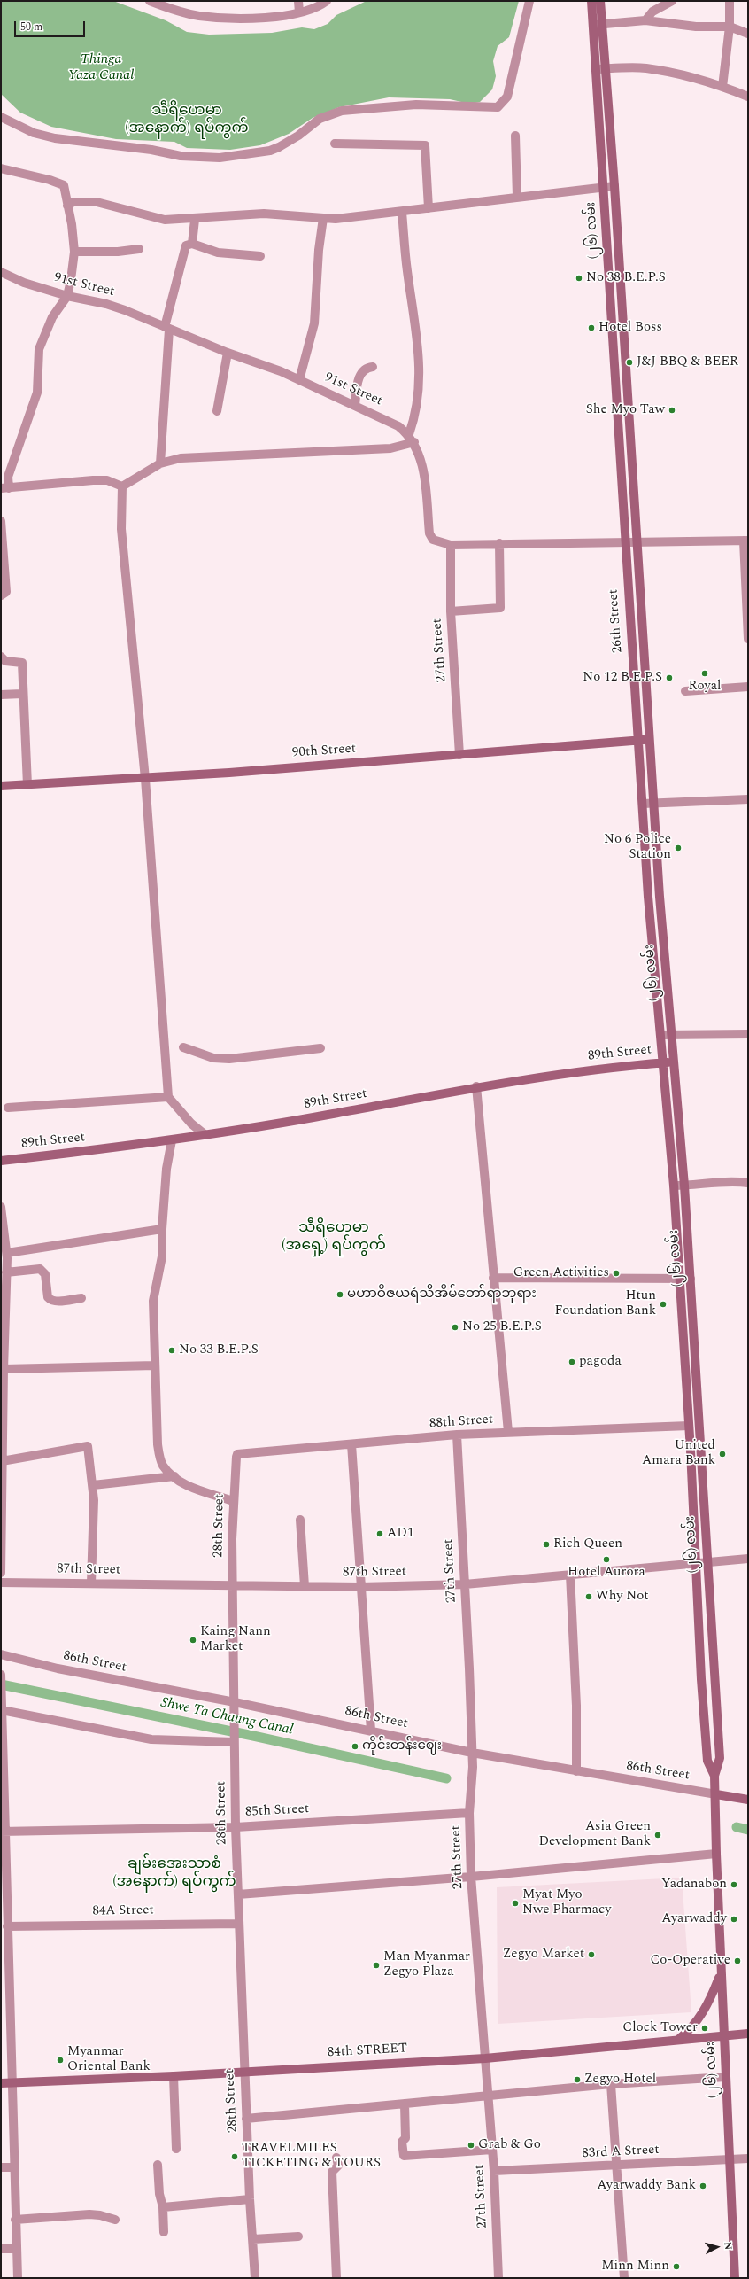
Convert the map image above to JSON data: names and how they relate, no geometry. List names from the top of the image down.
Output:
{
  "streets": {
    "main road": [
      "(၂၆) လမ်း",
      "26th Street",
      "90th Street",
      "89th Street",
      "86th Street",
      "84th STREET"
    ],
    "street": [
      "91st Street",
      "27th Street",
      "88th Street",
      "28th Street",
      "87th Street",
      "85th Street",
      "84A Street",
      "83rd A Street"
    ]
  },
  "crossings": [
    ["(၂၆) လမ်း", "91st Street"],
    ["(၂၆) လမ်း", "26th Street"],
    ["(၂၆) လမ်း", "90th Street"],
    ["(၂၆) လမ်း", "89th Street"],
    ["(၂၆) လမ်း", "88th Street"],
    ["(၂၆) လမ်း", "87th Street"],
    ["(၂၆) လမ်း", "86th Street"],
    ["(၂၆) လမ်း", "84th STREET"],
    ["(၂၆) လမ်း", "83rd A Street"],
    ["91st Street", "26th Street"],
    ["91st Street", "27th Street"],
    ["26th Street", "90th Street"],
    ["27th Street", "90th Street"],
    ["27th Street", "88th Street"],
    ["27th Street", "87th Street"],
    ["27th Street", "86th Street"],
    ["27th Street", "85th Street"],
    ["27th Street", "84th STREET"],
    ["27th Street", "83rd A Street"],
    ["88th Street", "28th Street"],
    ["28th Street", "87th Street"],
    ["28th Street", "86th Street"],
    ["28th Street", "85th Street"],
    ["28th Street", "84A Street"],
    ["28th Street", "84th STREET"]
  ],
  "districts": ["သီရိဟေမာ (အနောက်) ရပ်ကွက်", "သီရိဟေမာ (အရှေ့) ရပ်ကွက်", "ချမ်းအေးသာစံ (အနောက်) ရပ်ကွက်"],
  "water": ["Thinga Yaza Canal", "Shwe Ta Chaung Canal"],
  "places": [
    "No 38 B.E.P.S",
    "Hotel Boss",
    "J&J BBQ & BEER",
    "She Myo Taw",
    "Royal",
    "No 12 B.E.P.S",
    "No 6 Police Station",
    "Green Activities",
    "မဟာဝိဇယရံသီအိမ်တော်ရာဘုရား",
    "Htun Foundation Bank",
    "No 25 B.E.P.S",
    "No 33 B.E.P.S",
    "pagoda",
    "United Amara Bank",
    "AD1",
    "Rich Queen",
    "Hotel Aurora",
    "Why Not",
    "Kaing Nann Market",
    "ကိုင်းတန်းဈေး",
    "Asia Green Development Bank",
    "Yadanabon",
    "Myat Myo Nwe Pharmacy",
    "Ayarwaddy",
    "Zegyo Market",
    "Co-Operative",
    "Man Myanmar Zegyo Plaza",
    "Clock Tower",
    "Myanmar Oriental Bank",
    "Zegyo Hotel",
    "Grab & Go",
    "TRAVELMILES TICKETING & TOURS",
    "Ayarwaddy Bank",
    "Minn Minn"
  ],
  "scale_bar": "50 m",
  "north": "right"
}
